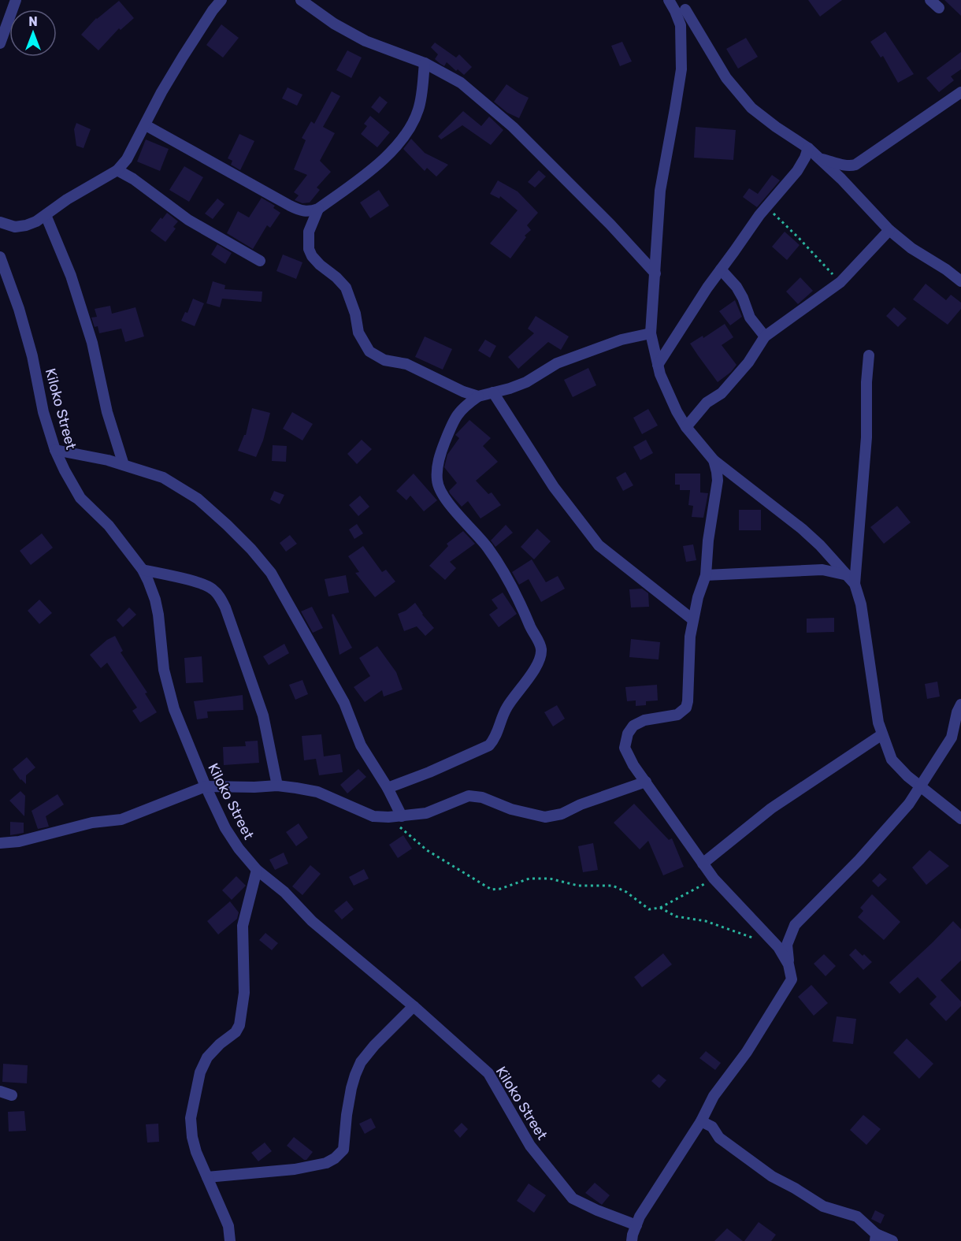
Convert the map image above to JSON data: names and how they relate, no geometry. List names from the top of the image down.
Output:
{
  "streets": {
    "street": ["Kiloko Street"]
  },
  "north": "top"
}
